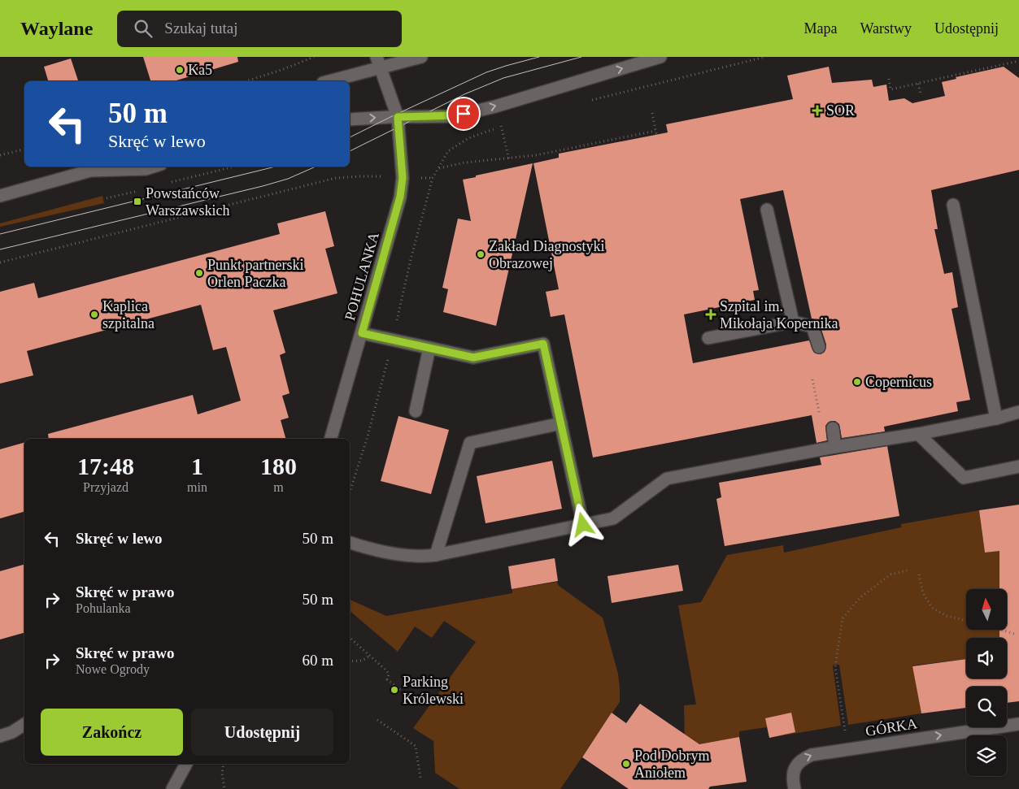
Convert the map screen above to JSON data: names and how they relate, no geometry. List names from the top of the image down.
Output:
{
  "streets": {
    "street": ["POHULANKA", "GÓRKA"]
  },
  "one_way": ["GÓRKA"],
  "places": {
    "other": [
      "Ka5",
      "Zakład Diagnostyki Obrazowej",
      "Punkt partnerski Orlen Paczka",
      "Kaplica szpitalna",
      "Copernicus",
      "Parking Królewski",
      "Pod Dobrym Aniołem"
    ],
    "health": ["SOR", "Szpital im. Mikołaja Kopernika"],
    "transit": ["Powstańców Warszawskich"]
  },
  "north": "top",
  "page": {
    "header": "Waylane",
    "search": "Szukaj tutaj",
    "nav": ["Mapa", "Warstwy", "Udostępnij"],
    "turn": ["50 m", "Skręć w lewo"],
    "eta": [
      "17:48",
      "Przyjazd",
      "1",
      "min",
      "180",
      "m"
    ],
    "list": [
      {
        "name": "Skręć w lewo",
        "value": "50 m"
      },
      {
        "name": "Skręć w prawo",
        "note": "Pohulanka",
        "value": "50 m"
      },
      {
        "name": "Skręć w prawo",
        "note": "Nowe Ogrody",
        "value": "60 m"
      }
    ],
    "buttons": ["Zakończ", "Udostępnij"]
  }
}
